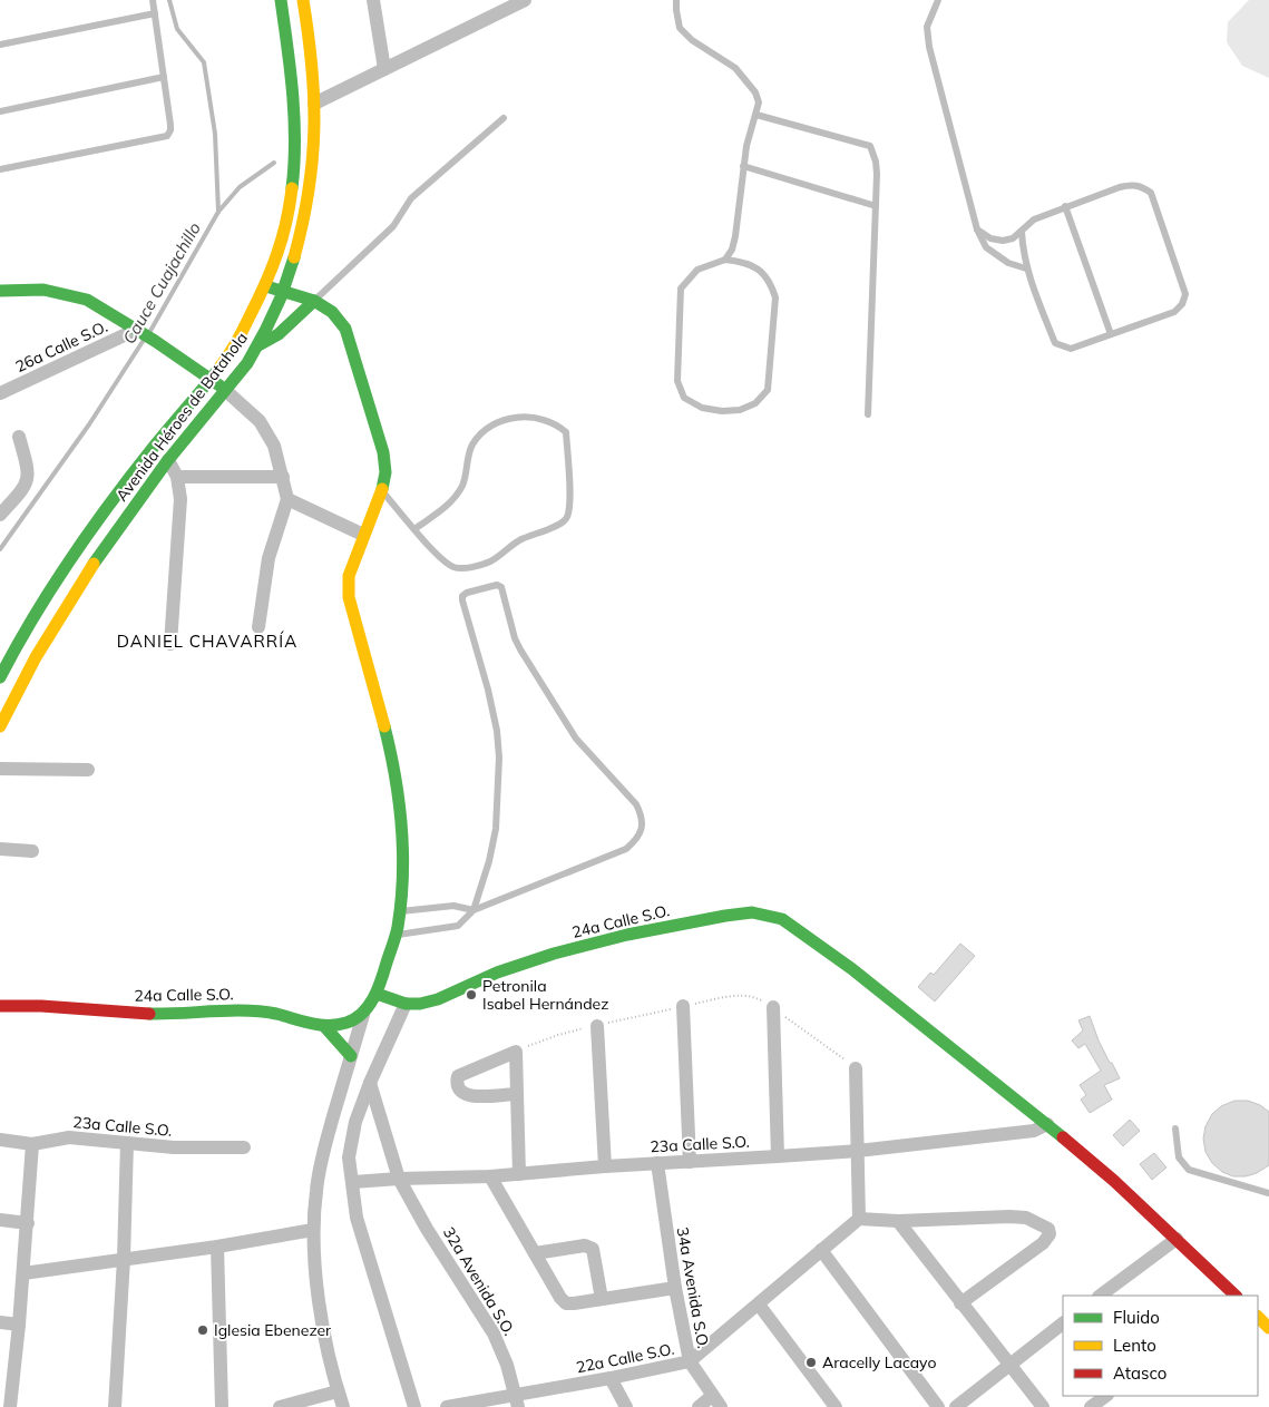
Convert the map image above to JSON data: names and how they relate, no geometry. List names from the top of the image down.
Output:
{
  "streets": {
    "street": [
      "26a Calle S.O.",
      "Avenida Héroes de Batahola",
      "24a Calle S.O.",
      "23a Calle S.O.",
      "32a Avenida S.O.",
      "34a Avenida S.O.",
      "22a Calle S.O."
    ]
  },
  "crossings": [
    ["24a Calle S.O.", "23a Calle S.O."],
    ["23a Calle S.O.", "32a Avenida S.O."],
    ["23a Calle S.O.", "34a Avenida S.O."],
    ["32a Avenida S.O.", "22a Calle S.O."],
    ["34a Avenida S.O.", "22a Calle S.O."]
  ],
  "districts": ["DANIEL CHAVARRÍA"],
  "water": ["Cauce Cuajachillo"],
  "places": ["Petronila Isabel Hernández", "Iglesia Ebenezer", "Aracelly Lacayo"],
  "legend": ["Fluido", "Lento", "Atasco"]
}
